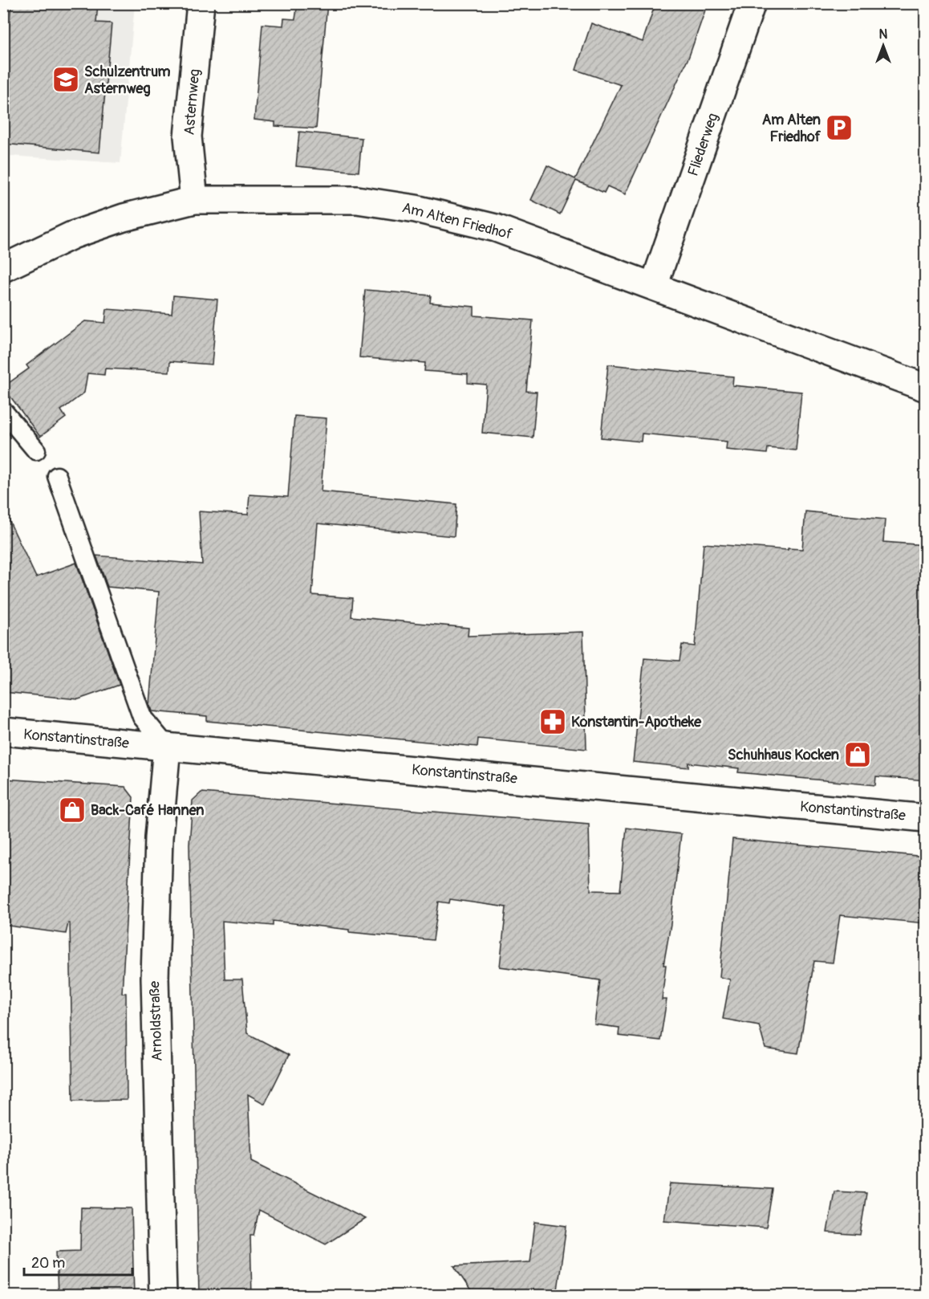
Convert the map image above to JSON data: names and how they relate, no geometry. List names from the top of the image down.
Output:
{
  "streets": {
    "street": [
      "Asternweg",
      "Fliederweg",
      "Am Alten Friedhof",
      "Konstantinstraße",
      "Arnoldstraße"
    ]
  },
  "crossings": [
    ["Asternweg", "Am Alten Friedhof"],
    ["Fliederweg", "Am Alten Friedhof"],
    ["Konstantinstraße", "Arnoldstraße"]
  ],
  "places": {
    "school or university": ["Schulzentrum Asternweg"],
    "parking": ["Am Alten Friedhof"],
    "pharmacy": ["Konstantin-Apotheke"],
    "shop": ["Schuhhaus Kocken", "Back-Café Hannen"]
  },
  "scale_bar": "20 m",
  "north": "top"
}
